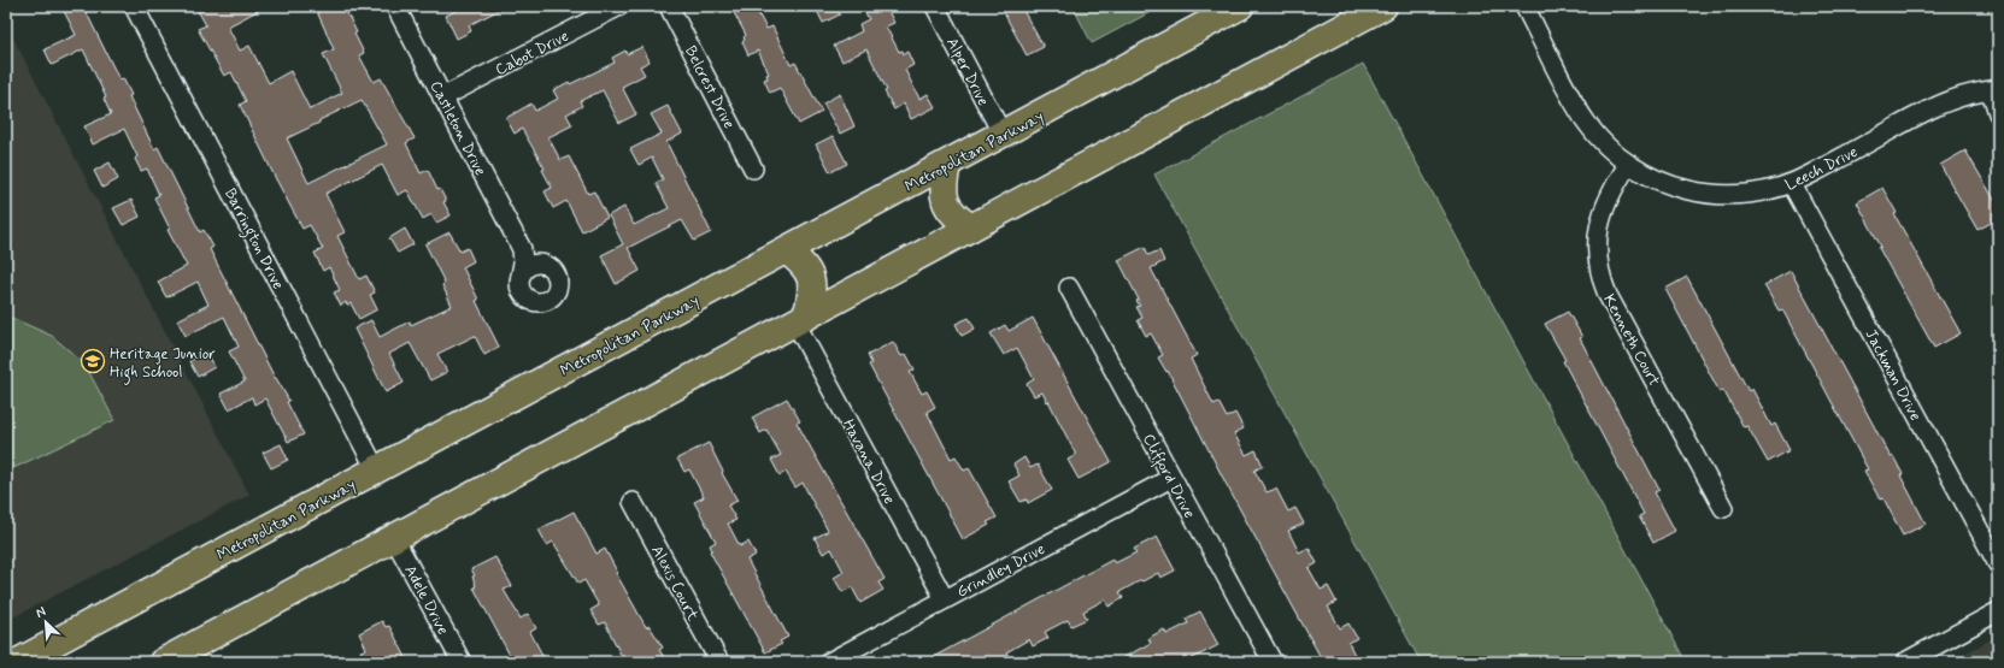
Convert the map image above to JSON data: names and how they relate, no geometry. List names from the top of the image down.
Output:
{
  "streets": {
    "main road": ["Metropolitan Parkway"],
    "street": [
      "Cabot Drive",
      "Alper Drive",
      "Belcrest Drive",
      "Castleton Drive",
      "Leech Drive",
      "Barrington Drive",
      "Kenneth Court",
      "Jackman Drive",
      "Havana Drive",
      "Clifford Drive",
      "Grindley Drive",
      "Alexis Court",
      "Adele Drive"
    ]
  },
  "crossings": [
    ["Cabot Drive", "Castleton Drive"],
    ["Alper Drive", "Metropolitan Parkway"],
    ["Metropolitan Parkway", "Barrington Drive"],
    ["Leech Drive", "Kenneth Court"],
    ["Leech Drive", "Jackman Drive"],
    ["Havana Drive", "Grindley Drive"],
    ["Clifford Drive", "Grindley Drive"]
  ],
  "places": {
    "school or university": ["Heritage Junior High School"]
  },
  "north": "top left"
}
